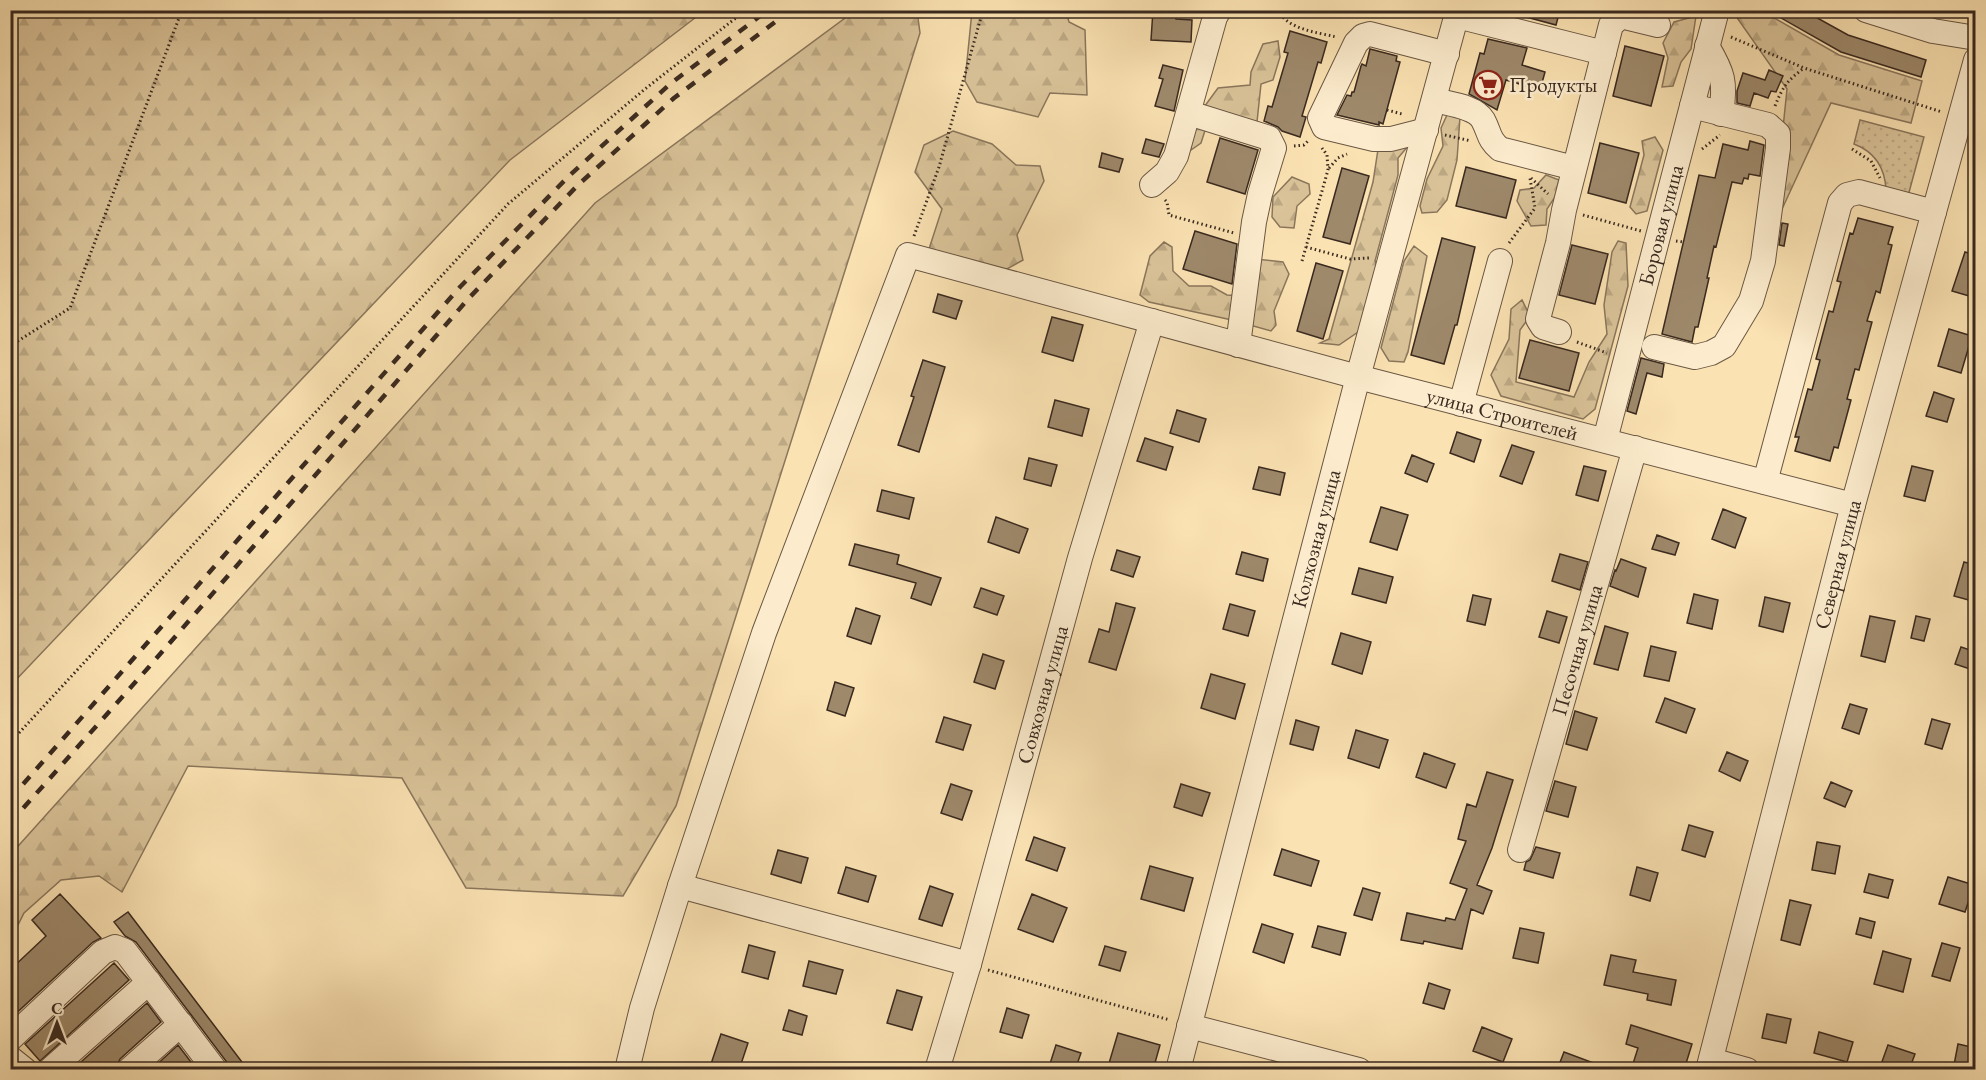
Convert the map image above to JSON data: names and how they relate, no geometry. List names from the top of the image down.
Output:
{
  "streets": {
    "street": [
      "Боровая улица",
      "улица Строителей",
      "Колхозная улица",
      "Северная улица",
      "Песочная улица",
      "Совхозная улица"
    ]
  },
  "crossings": [
    ["Боровая улица", "улица Строителей"],
    ["улица Строителей", "Колхозная улица"],
    ["улица Строителей", "Северная улица"],
    ["улица Строителей", "Песочная улица"],
    ["улица Строителей", "Совхозная улица"]
  ],
  "places": {
    "supermarket": ["Продукты"]
  },
  "north": "top"
}
